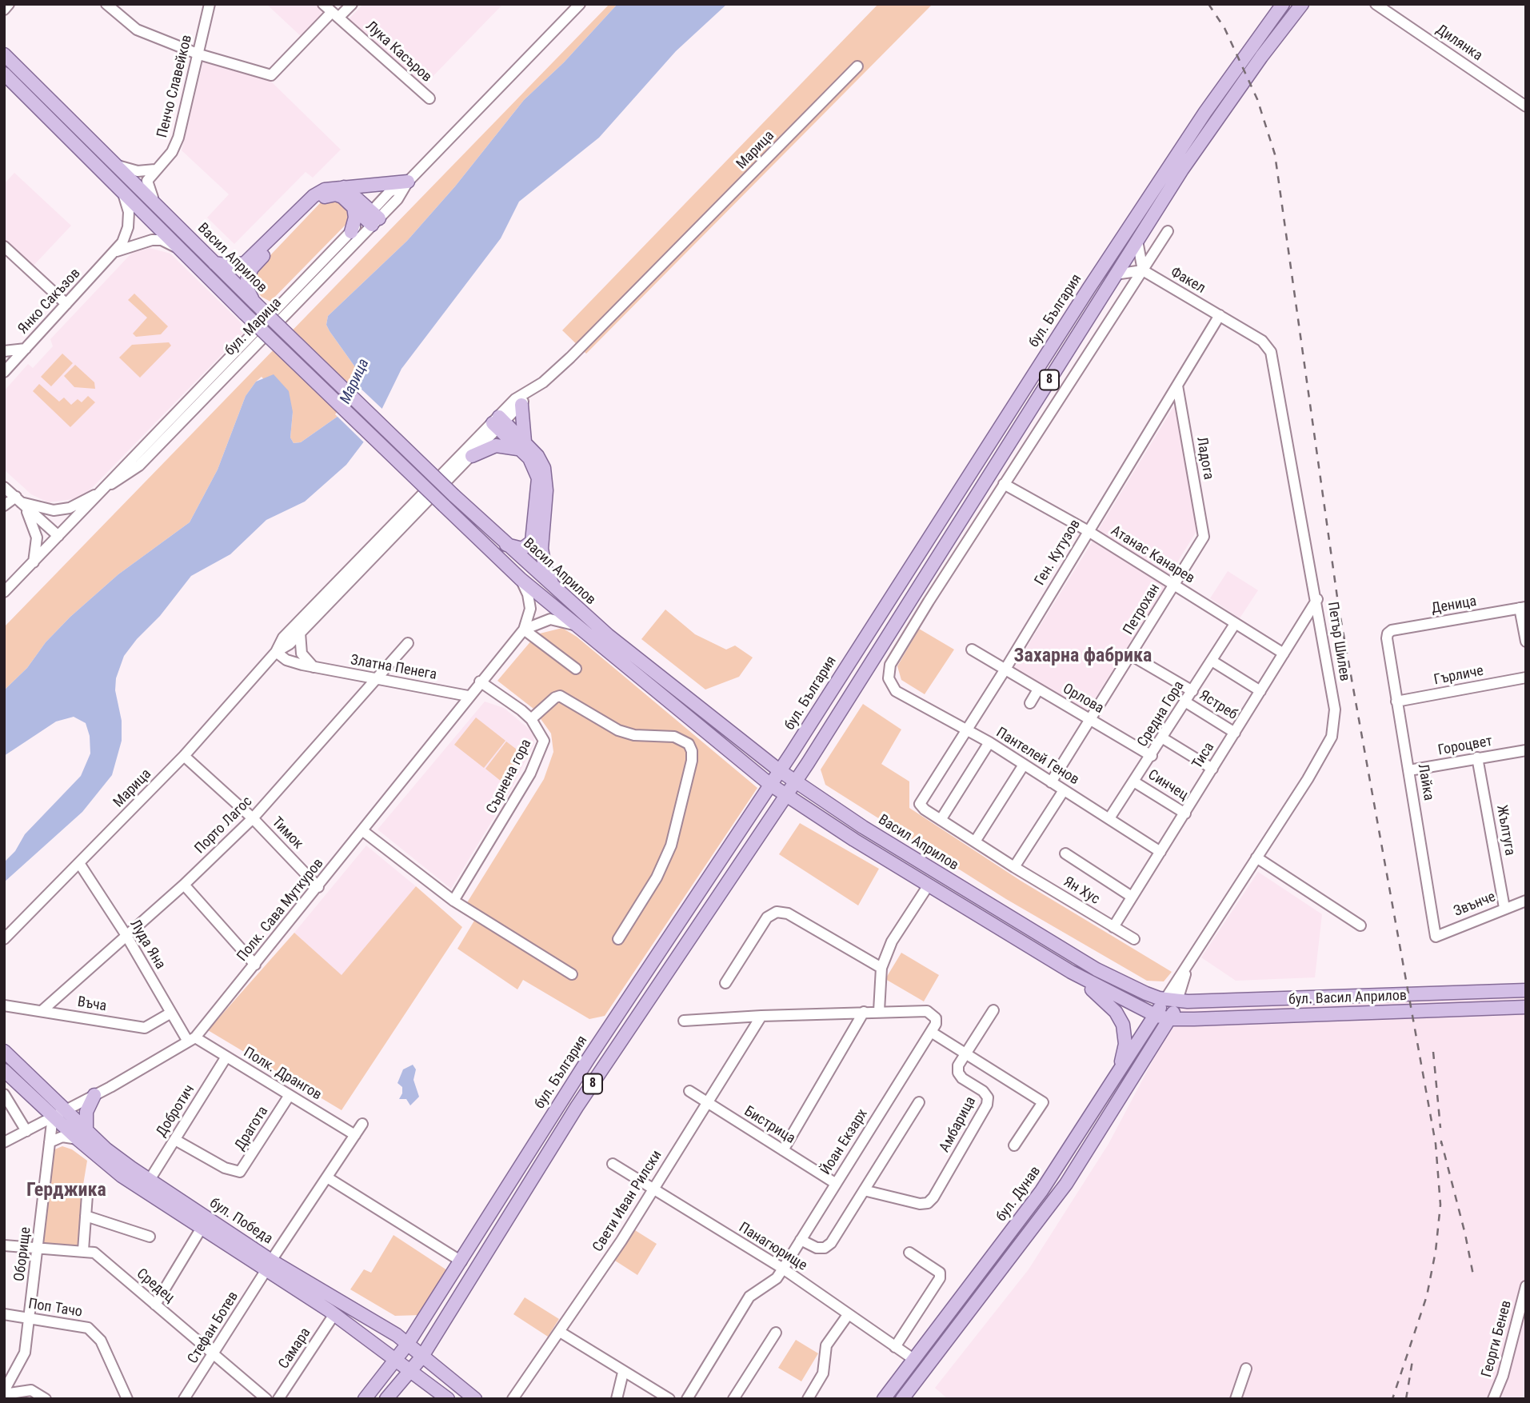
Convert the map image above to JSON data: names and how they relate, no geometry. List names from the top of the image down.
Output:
{
  "streets": {
    "main road": [
      "Васил Априлов",
      "бул. България",
      "8",
      "бул. Васил Априлов",
      "бул. Дунав",
      "бул. Победа"
    ],
    "street": [
      "Дилянка",
      "Лука Касъров",
      "Пенчо Славейков",
      "Марица",
      "Факел",
      "Янко Сакъзов",
      "бул. Марица",
      "Ладога",
      "Ген. Кутузов",
      "Атанас Канарев",
      "Деница",
      "Петрохан",
      "Петър Шилев",
      "Златна Пенега",
      "Гърличе",
      "Орлова",
      "Ястреб",
      "Средна Гора",
      "Гороцвет",
      "Тиса",
      "Пантелей Генов",
      "Сърнена гора",
      "Лайка",
      "Синчец",
      "Порто Лагос",
      "Жълтуга",
      "Тимок",
      "Ян Хус",
      "Звънче",
      "Полк. Сава Муткуров",
      "Луда Яна",
      "Въча",
      "Полк. Дрангов",
      "Добротич",
      "Амбарица",
      "Бистрица",
      "Драгота",
      "Йоан Екзарх",
      "Свети Иван Рилски",
      "Панагюрище",
      "Оборище",
      "Средец",
      "Поп Тачо",
      "Стефан Ботев",
      "Георги Бенев",
      "Самара"
    ]
  },
  "crossings": [
    ["Марица", "Златна Пенега"],
    ["Марица", "Тимок"],
    ["Марица", "Луда Яна"],
    ["Васил Априлов", "Янко Сакъзов"],
    ["Васил Априлов", "бул. България"],
    ["Васил Априлов", "8"],
    ["Васил Априлов", "Петър Шилев"],
    ["Васил Априлов", "бул. Васил Априлов"],
    ["Васил Априлов", "бул. Дунав"],
    ["Факел", "Ген. Кутузов"],
    ["Факел", "Петър Шилев"],
    ["бул. България", "бул. Победа"],
    ["8", "бул. Победа"],
    ["Ладога", "Ген. Кутузов"],
    ["Ладога", "Петрохан"],
    ["Ген. Кутузов", "Атанас Канарев"],
    ["Ген. Кутузов", "Петър Шилев"],
    ["Ген. Кутузов", "Орлова"],
    ["Ген. Кутузов", "Пантелей Генов"],
    ["Ген. Кутузов", "Ян Хус"],
    ["Атанас Канарев", "Петрохан"],
    ["Атанас Канарев", "Средна Гора"],
    ["Атанас Канарев", "Тиса"],
    ["Атанас Канарев", "Пантелей Генов"],
    ["Деница", "Лайка"],
    ["Петрохан", "Орлова"],
    ["Петрохан", "Пантелей Генов"],
    ["Петър Шилев", "Тиса"],
    ["Петър Шилев", "бул. Васил Априлов"],
    ["Петър Шилев", "бул. Дунав"],
    ["Златна Пенега", "Порто Лагос"],
    ["Златна Пенега", "Полк. Сава Муткуров"],
    ["Гърличе", "Лайка"],
    ["Орлова", "Средна Гора"],
    ["Ястреб", "Средна Гора"],
    ["Ястреб", "Тиса"],
    ["Средна Гора", "Пантелей Генов"],
    ["Средна Гора", "Синчец"],
    ["Гороцвет", "Лайка"],
    ["Гороцвет", "Жълтуга"],
    ["Тиса", "Пантелей Генов"],
    ["Тиса", "Синчец"],
    ["Тиса", "Ян Хус"],
    ["Сърнена гора", "Полк. Сава Муткуров"],
    ["Лайка", "Звънче"],
    ["Порто Лагос", "Тимок"],
    ["Порто Лагос", "Луда Яна"],
    ["Порто Лагос", "Въча"],
    ["Жълтуга", "Звънче"],
    ["Тимок", "Полк. Сава Муткуров"],
    ["Полк. Сава Муткуров", "Луда Яна"],
    ["Полк. Сава Муткуров", "Полк. Дрангов"],
    ["Полк. Сава Муткуров", "бул. Победа"],
    ["Полк. Сава Муткуров", "Оборище"],
    ["Луда Яна", "Въча"],
    ["Луда Яна", "Полк. Дрангов"],
    ["бул. Васил Априлов", "бул. Дунав"],
    ["Полк. Дрангов", "Добротич"],
    ["Полк. Дрангов", "Драгота"],
    ["Полк. Дрангов", "Стефан Ботев"],
    ["Добротич", "Драгота"],
    ["Добротич", "бул. Победа"],
    ["Бистрица", "Йоан Екзарх"],
    ["Бистрица", "Свети Иван Рилски"],
    ["Йоан Екзарх", "Панагюрище"],
    ["бул. Дунав", "Панагюрище"],
    ["Свети Иван Рилски", "Панагюрище"],
    ["бул. Победа", "Оборище"],
    ["бул. Победа", "Стефан Ботев"],
    ["бул. Победа", "Самара"],
    ["Оборище", "Средец"],
    ["Оборище", "Поп Тачо"],
    ["Средец", "Стефан Ботев"]
  ],
  "districts": ["Захарна фабрика", "Герджика"],
  "water": ["Марица"]
}
